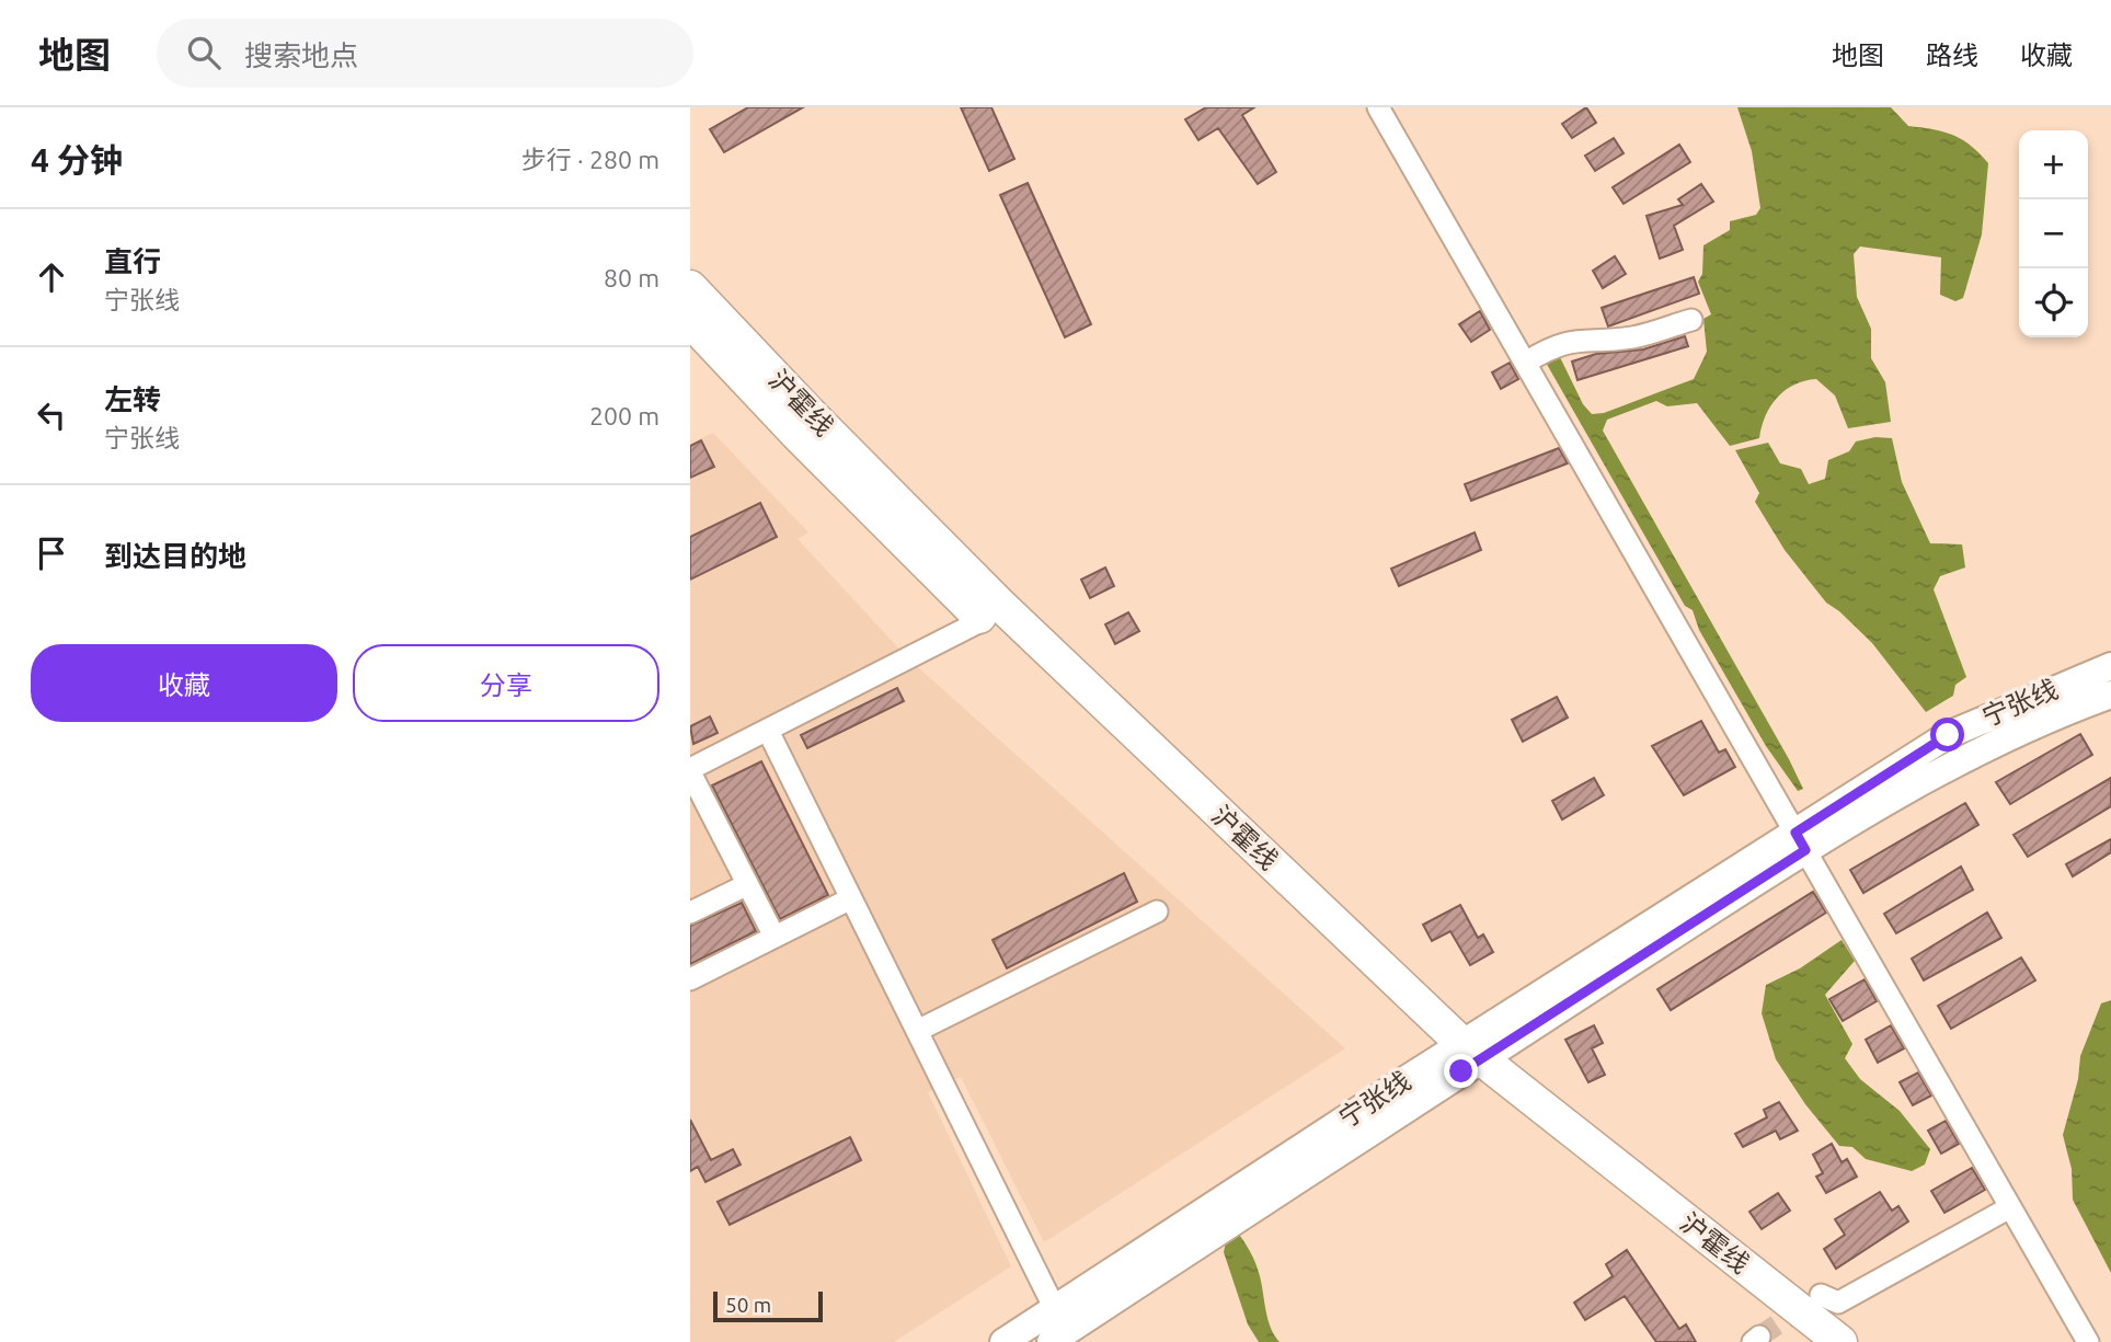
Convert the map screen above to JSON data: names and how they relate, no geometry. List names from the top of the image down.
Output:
{
  "streets": {
    "highway": ["沪霍线"],
    "main road": ["宁张线"]
  },
  "crossings": [
    ["沪霍线", "宁张线"]
  ],
  "scale_bar": "50 m",
  "page": {
    "header": "地图",
    "search": "搜索地点",
    "nav": ["地图", "路线", "收藏"],
    "heading": ["4 分钟", "步行 · 280 m"],
    "map_buttons": ["+", "−"],
    "list": [
      ["直行", "宁张线", "80 m"],
      ["左转", "宁张线", "200 m"],
      "到达目的地"
    ],
    "buttons": ["收藏", "分享"],
    "scale": "50 m"
  }
}
